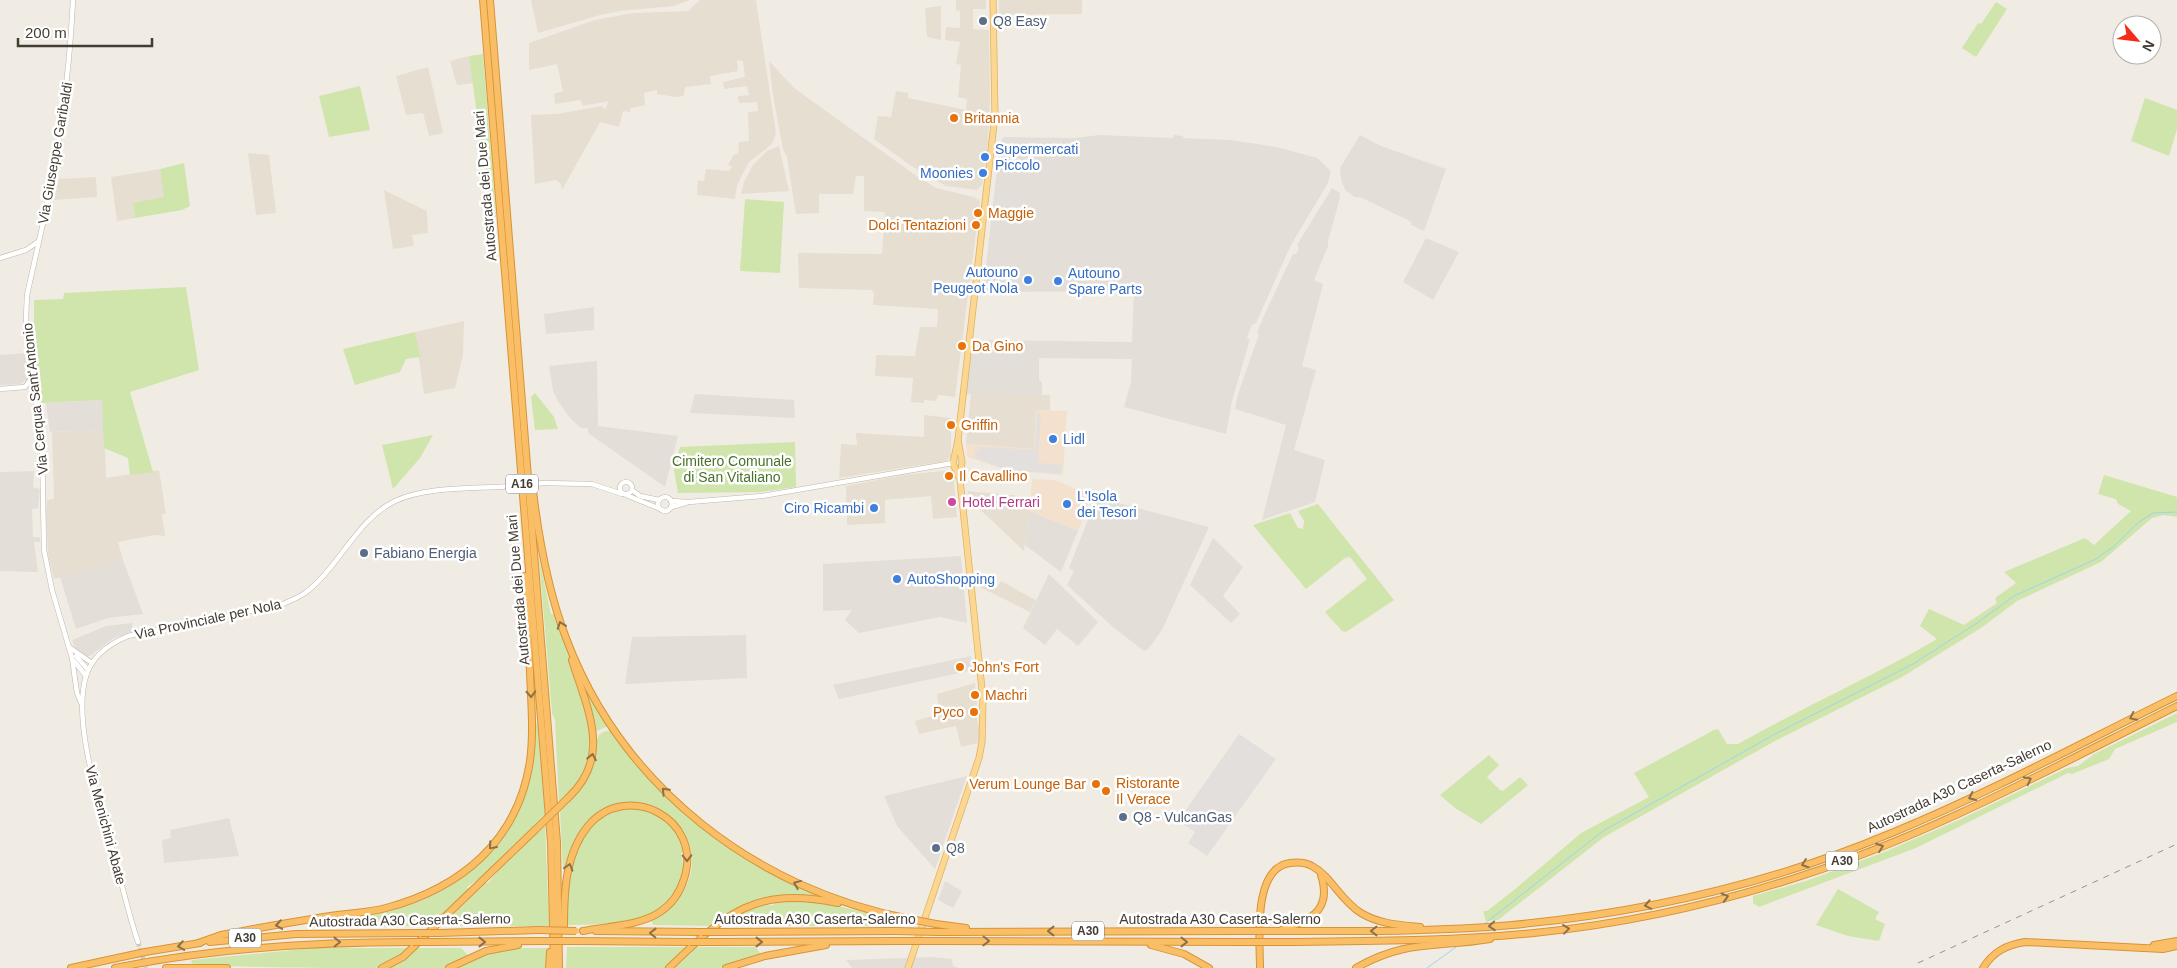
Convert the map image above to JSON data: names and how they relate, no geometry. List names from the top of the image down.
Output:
{
  "streets": {
    "highway": [
      "Autostrada dei Due Mari",
      "A16",
      "Autostrada A30 Caserta-Salerno",
      "A30"
    ],
    "street": [
      "Via Giuseppe Garibaldi",
      "Via Cerqua Sant'Antonio",
      "Via Provinciale per Nola",
      "Via Menichini Abate"
    ]
  },
  "crossings": [
    ["Via Giuseppe Garibaldi", "Via Cerqua Sant'Antonio"],
    ["Via Cerqua Sant'Antonio", "Via Provinciale per Nola"],
    ["Via Cerqua Sant'Antonio", "Via Menichini Abate"],
    ["Via Provinciale per Nola", "Via Menichini Abate"]
  ],
  "parks": ["Cimitero Comunale di San Vitaliano"],
  "places": [
    "Q8 Easy",
    "Britannia",
    "Supermercati Piccolo",
    "Moonies",
    "Maggie",
    "Dolci Tentazioni",
    "Autouno Peugeot Nola",
    "Autouno Spare Parts",
    "Da Gino",
    "Griffin",
    "Lidl",
    "Il Cavallino",
    "Hotel Ferrari",
    "L'Isola dei Tesori",
    "Ciro Ricambi",
    "Fabiano Energia",
    "AutoShopping",
    "John's Fort",
    "Machri",
    "Pyco",
    "Verum Lounge Bar",
    "Ristorante Il Verace",
    "Q8 - VulcanGas",
    "Q8"
  ],
  "scale_bar": "200 m",
  "north": "bottom right"
}
